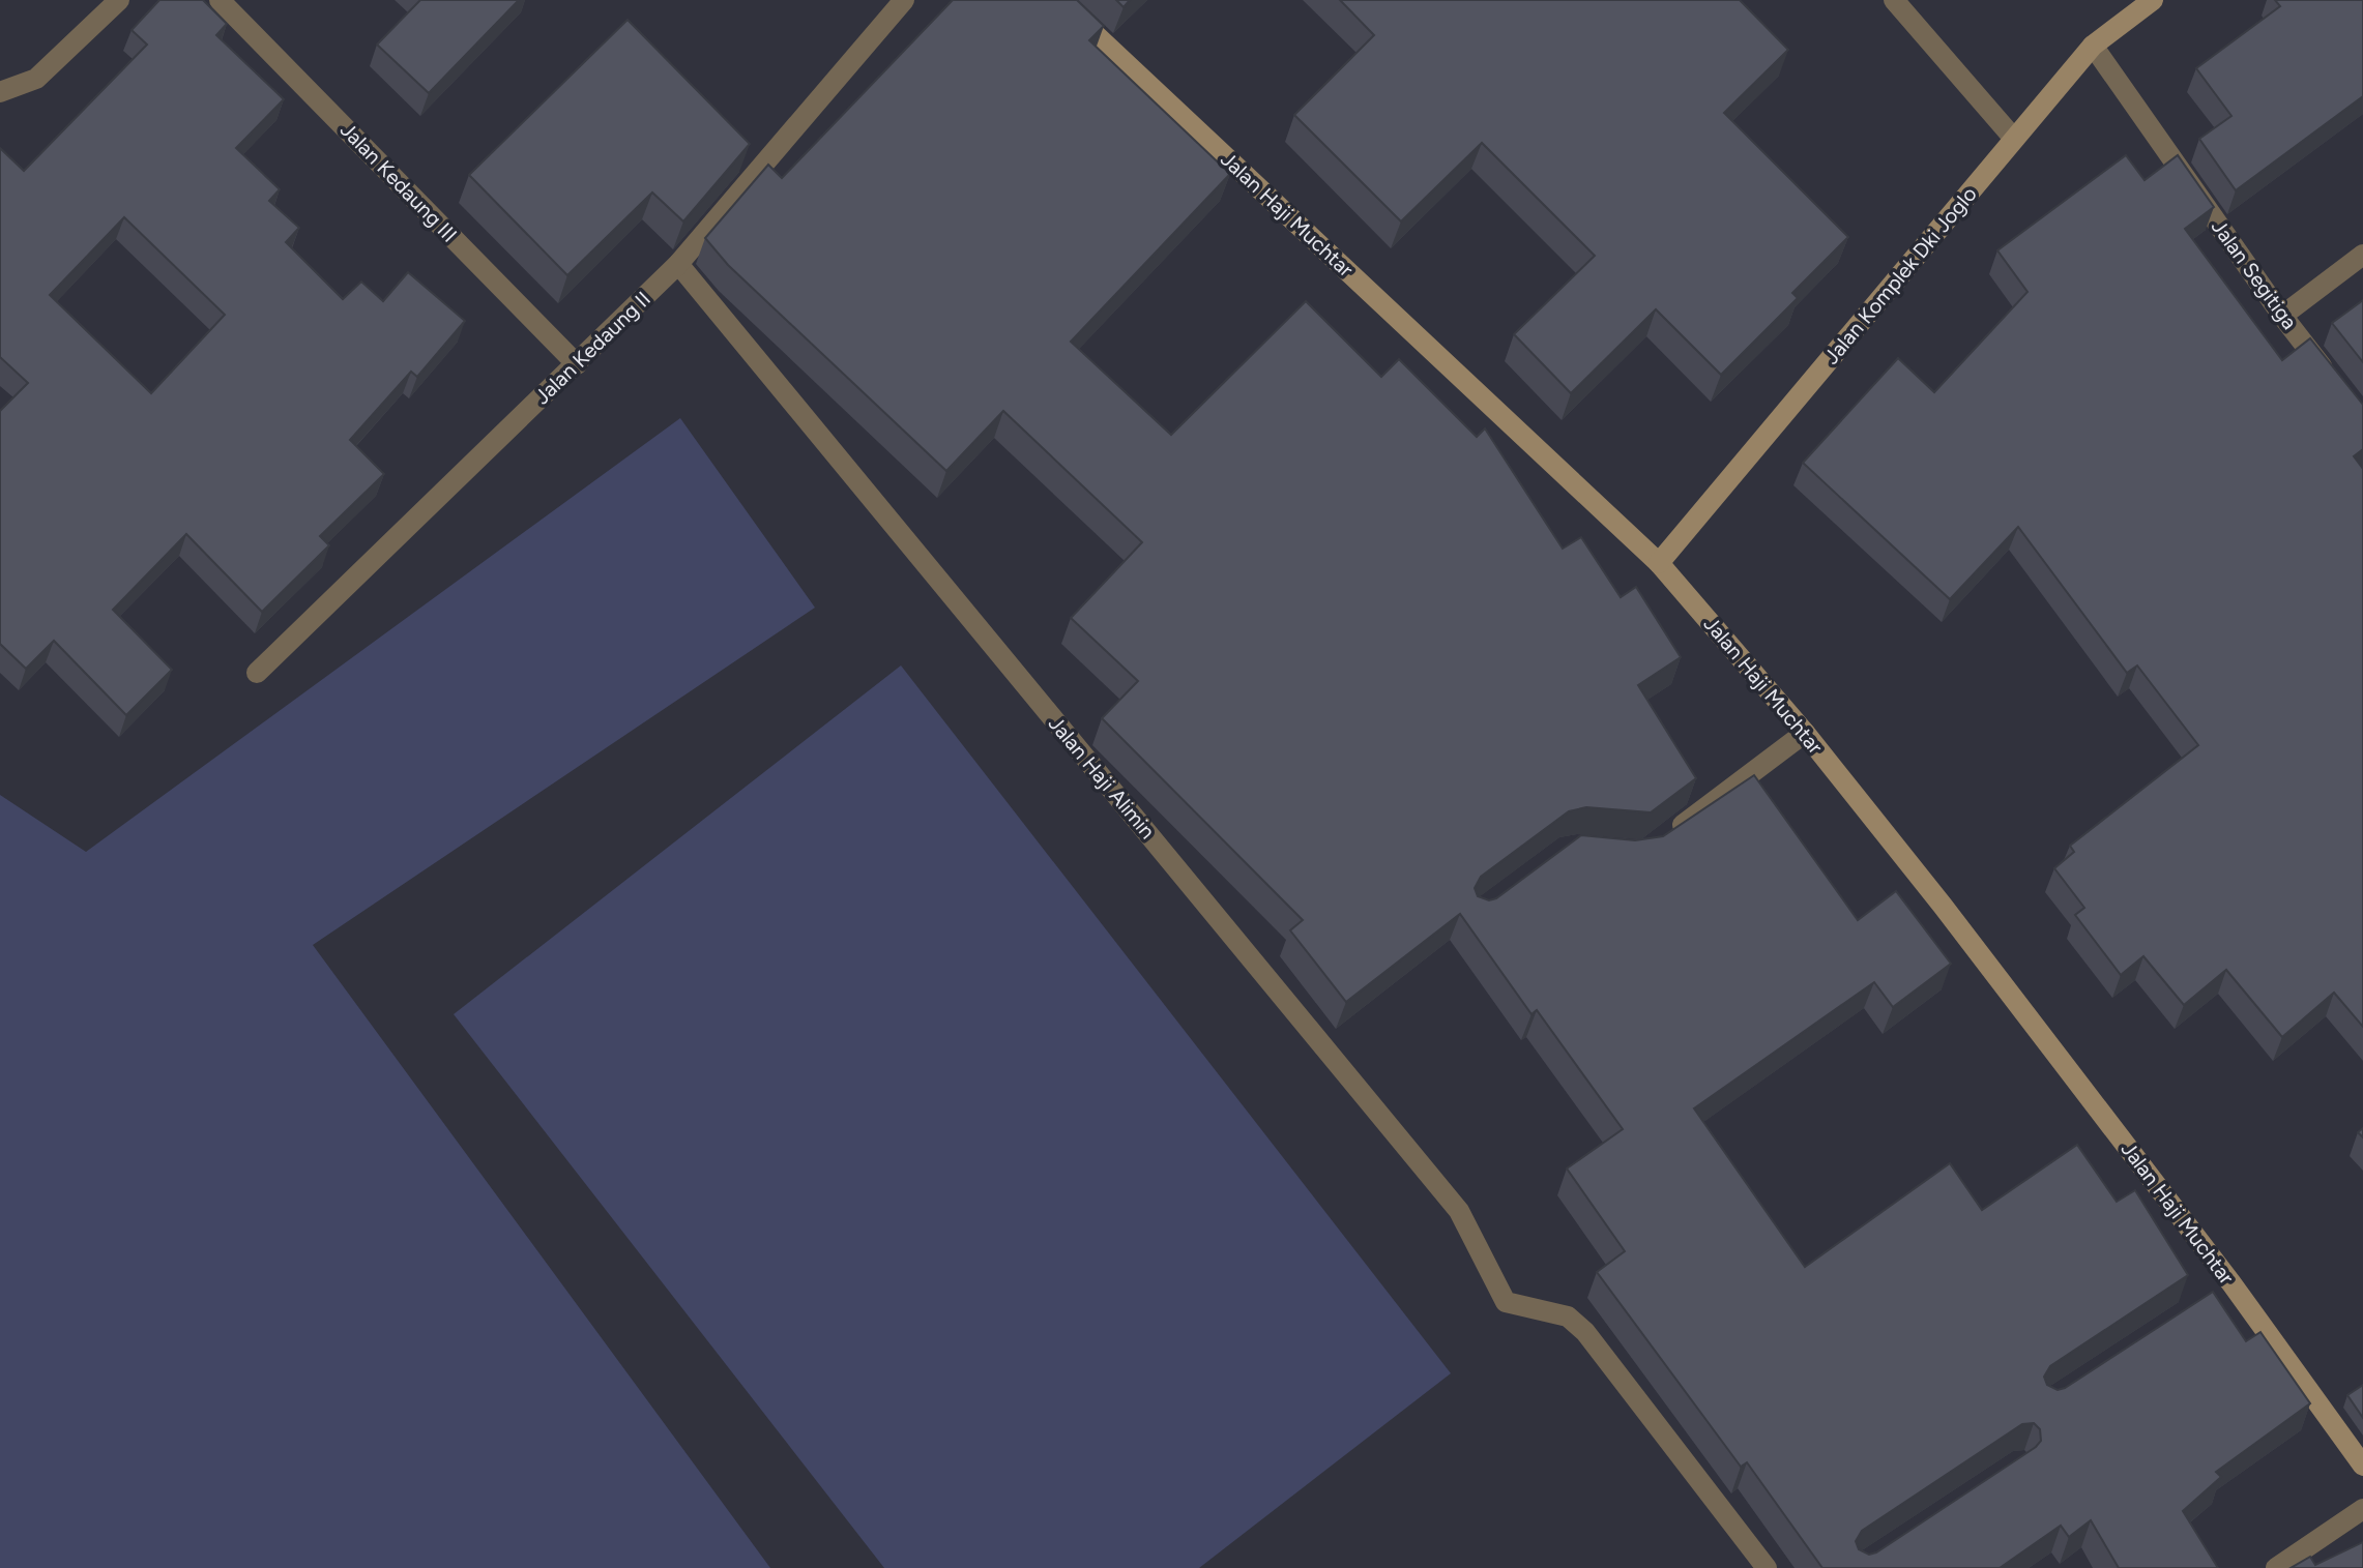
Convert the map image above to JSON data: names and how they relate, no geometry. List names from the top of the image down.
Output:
{
  "streets": {
    "street": [
      "Jalan Kedaung III",
      "Jalan Haji Muchtar",
      "Jalan Segitiga",
      "Jalan Komplek Dki Joglo",
      "Jalan Kedaung II",
      "Jalan Haji Alimin"
    ]
  },
  "crossings": [
    ["Jalan Kedaung III", "Jalan Kedaung II"],
    ["Jalan Haji Muchtar", "Jalan Komplek Dki Joglo"],
    ["Jalan Segitiga", "Jalan Komplek Dki Joglo"],
    ["Jalan Kedaung II", "Jalan Haji Alimin"]
  ]
}
